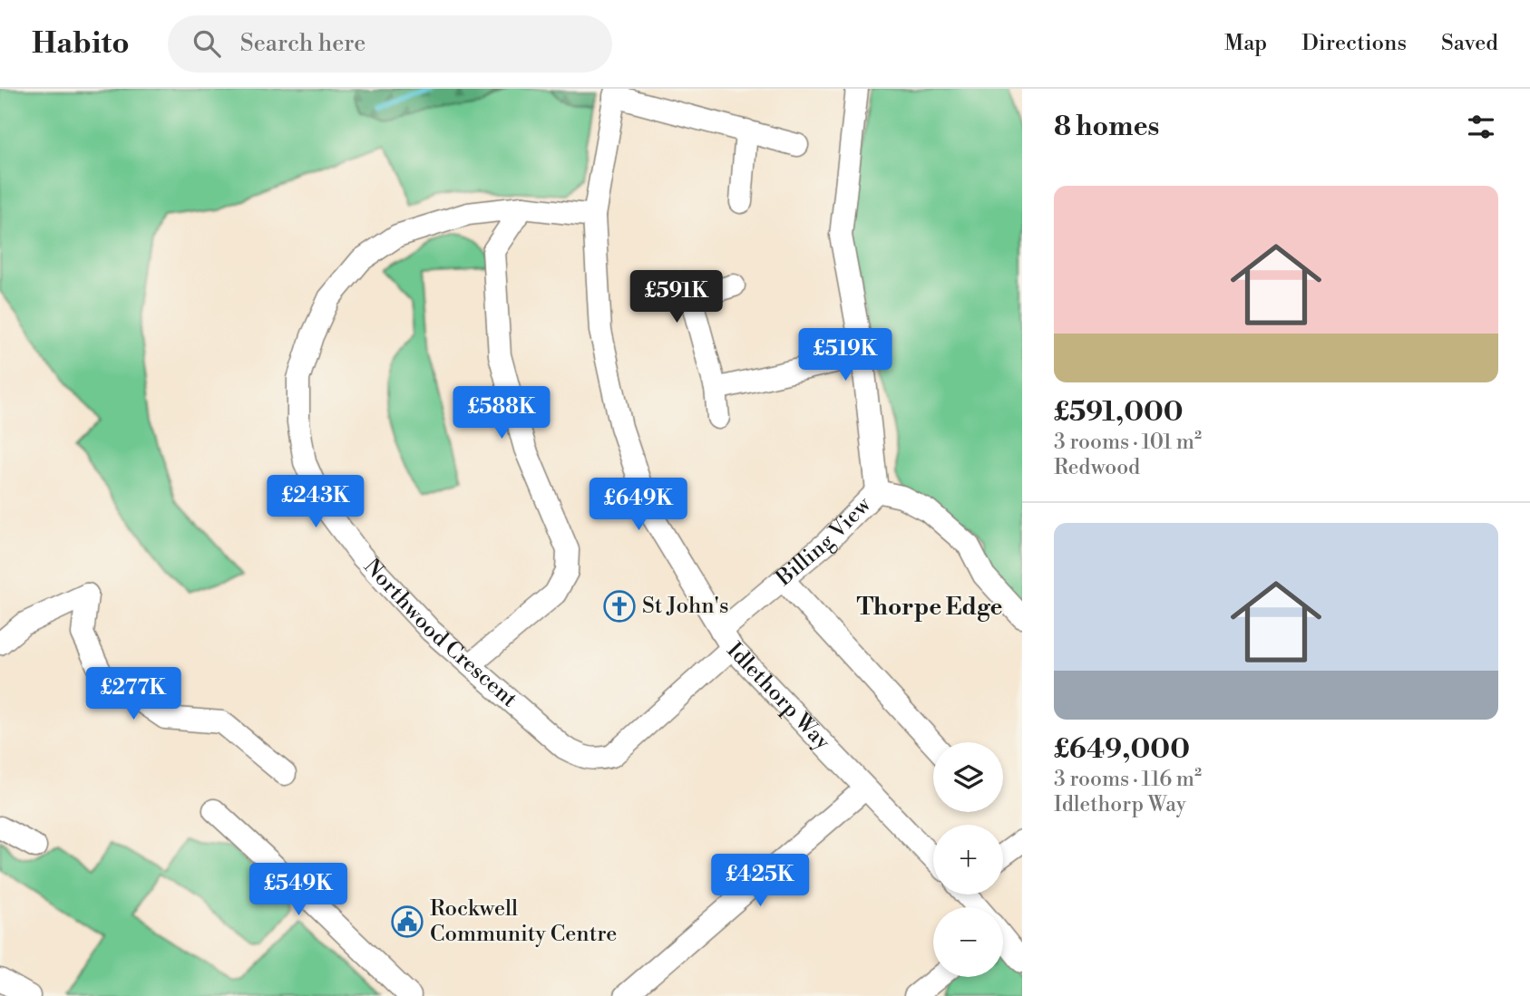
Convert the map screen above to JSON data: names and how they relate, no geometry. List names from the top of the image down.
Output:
{
  "streets": {
    "street": ["Billing View", "Northwood Crescent", "Idlethorp Way"]
  },
  "crossings": [
    ["Billing View", "Northwood Crescent"],
    ["Billing View", "Idlethorp Way"],
    ["Northwood Crescent", "Idlethorp Way"]
  ],
  "districts": ["Thorpe Edge"],
  "places": {
    "church": ["St John's"],
    "public building": ["Rockwell Community Centre"]
  },
  "page": {
    "header": "Habito",
    "search": "Search here",
    "nav": ["Map", "Directions", "Saved"],
    "heading": "8 homes",
    "list": [
      {
        "name": "£591,000",
        "note": "3 rooms · 101 m² · Redwood"
      },
      {
        "name": "£649,000",
        "note": "3 rooms · 116 m² · Idlethorp Way"
      }
    ],
    "price": [
      "£591K",
      "£519K",
      "£588K",
      "£243K",
      "£649K",
      "£277K",
      "£425K",
      "£549K"
    ],
    "map_buttons": ["+", "−"]
  }
}
